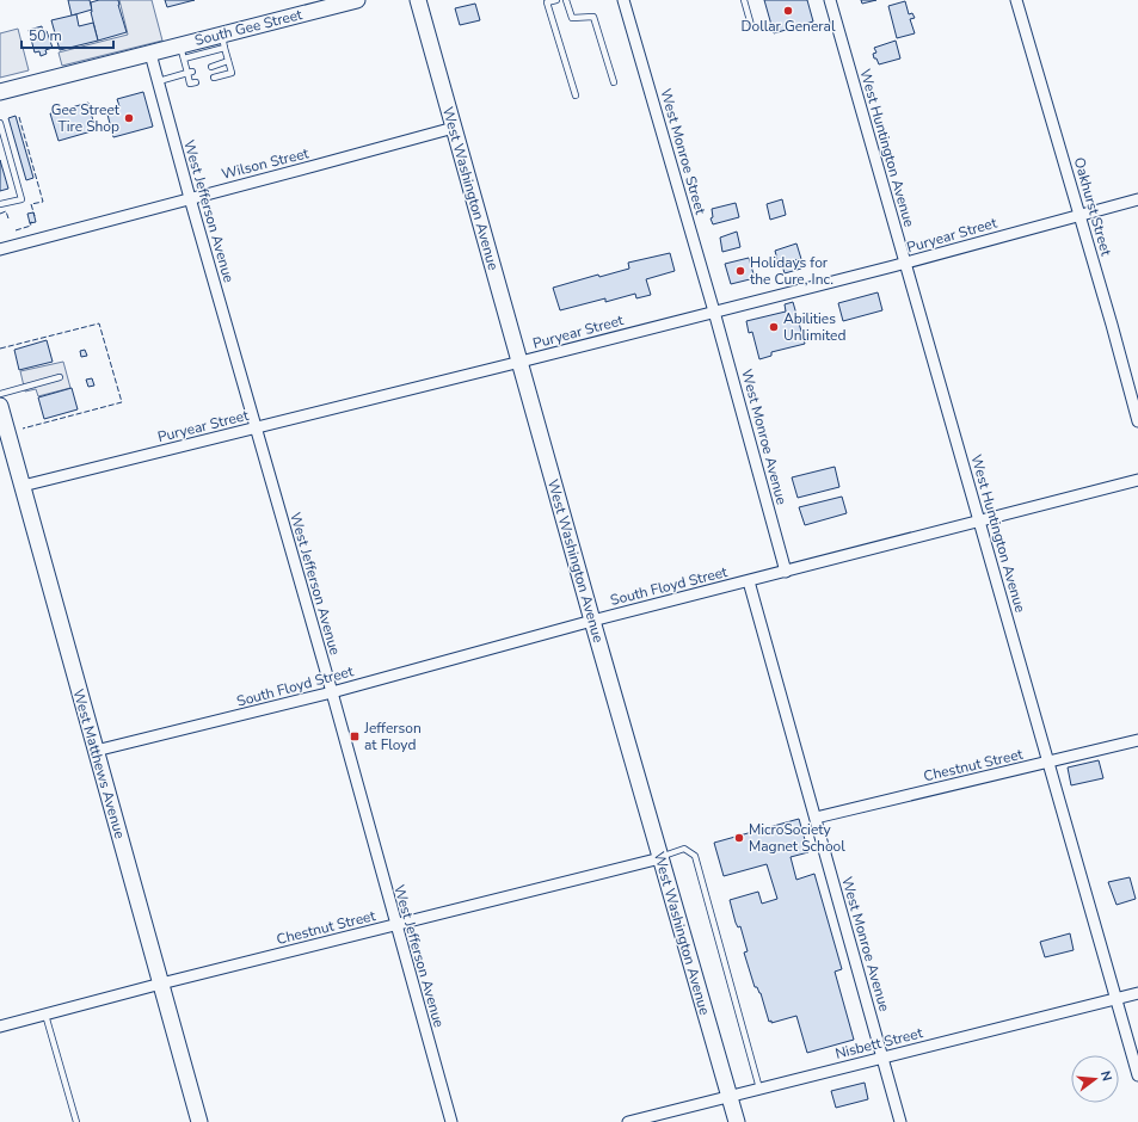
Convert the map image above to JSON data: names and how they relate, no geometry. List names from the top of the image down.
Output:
{
  "streets": {
    "street": [
      "South Gee Street",
      "West Huntington Avenue",
      "West Monroe Street",
      "Wilson Street",
      "West Washington Avenue",
      "Oakhurst Street",
      "West Jefferson Avenue",
      "Puryear Street",
      "West Monroe Avenue",
      "South Floyd Street",
      "West Matthews Avenue",
      "Chestnut Street",
      "Nisbett Street"
    ]
  },
  "crossings": [
    ["South Gee Street", "West Jefferson Avenue"],
    ["West Huntington Avenue", "Puryear Street"],
    ["West Huntington Avenue", "South Floyd Street"],
    ["West Huntington Avenue", "Chestnut Street"],
    ["West Huntington Avenue", "Nisbett Street"],
    ["West Monroe Street", "Puryear Street"],
    ["West Monroe Street", "West Monroe Avenue"],
    ["Wilson Street", "West Washington Avenue"],
    ["Wilson Street", "West Jefferson Avenue"],
    ["West Washington Avenue", "Puryear Street"],
    ["West Washington Avenue", "South Floyd Street"],
    ["West Washington Avenue", "Chestnut Street"],
    ["West Washington Avenue", "Nisbett Street"],
    ["Oakhurst Street", "Puryear Street"],
    ["West Jefferson Avenue", "Puryear Street"],
    ["West Jefferson Avenue", "South Floyd Street"],
    ["West Jefferson Avenue", "Chestnut Street"],
    ["Puryear Street", "West Monroe Avenue"],
    ["Puryear Street", "West Matthews Avenue"],
    ["West Monroe Avenue", "South Floyd Street"],
    ["West Monroe Avenue", "Chestnut Street"],
    ["West Monroe Avenue", "Nisbett Street"],
    ["South Floyd Street", "West Matthews Avenue"],
    ["West Matthews Avenue", "Chestnut Street"]
  ],
  "places": {
    "other": [
      "Dollar General",
      "Gee Street Tire Shop",
      "Holidays for the Cure, Inc.",
      "Abilities Unlimited",
      "MicroSociety Magnet School"
    ],
    "transit": ["Jefferson at Floyd"]
  },
  "scale_bar": "50 m",
  "north": "right"
}
